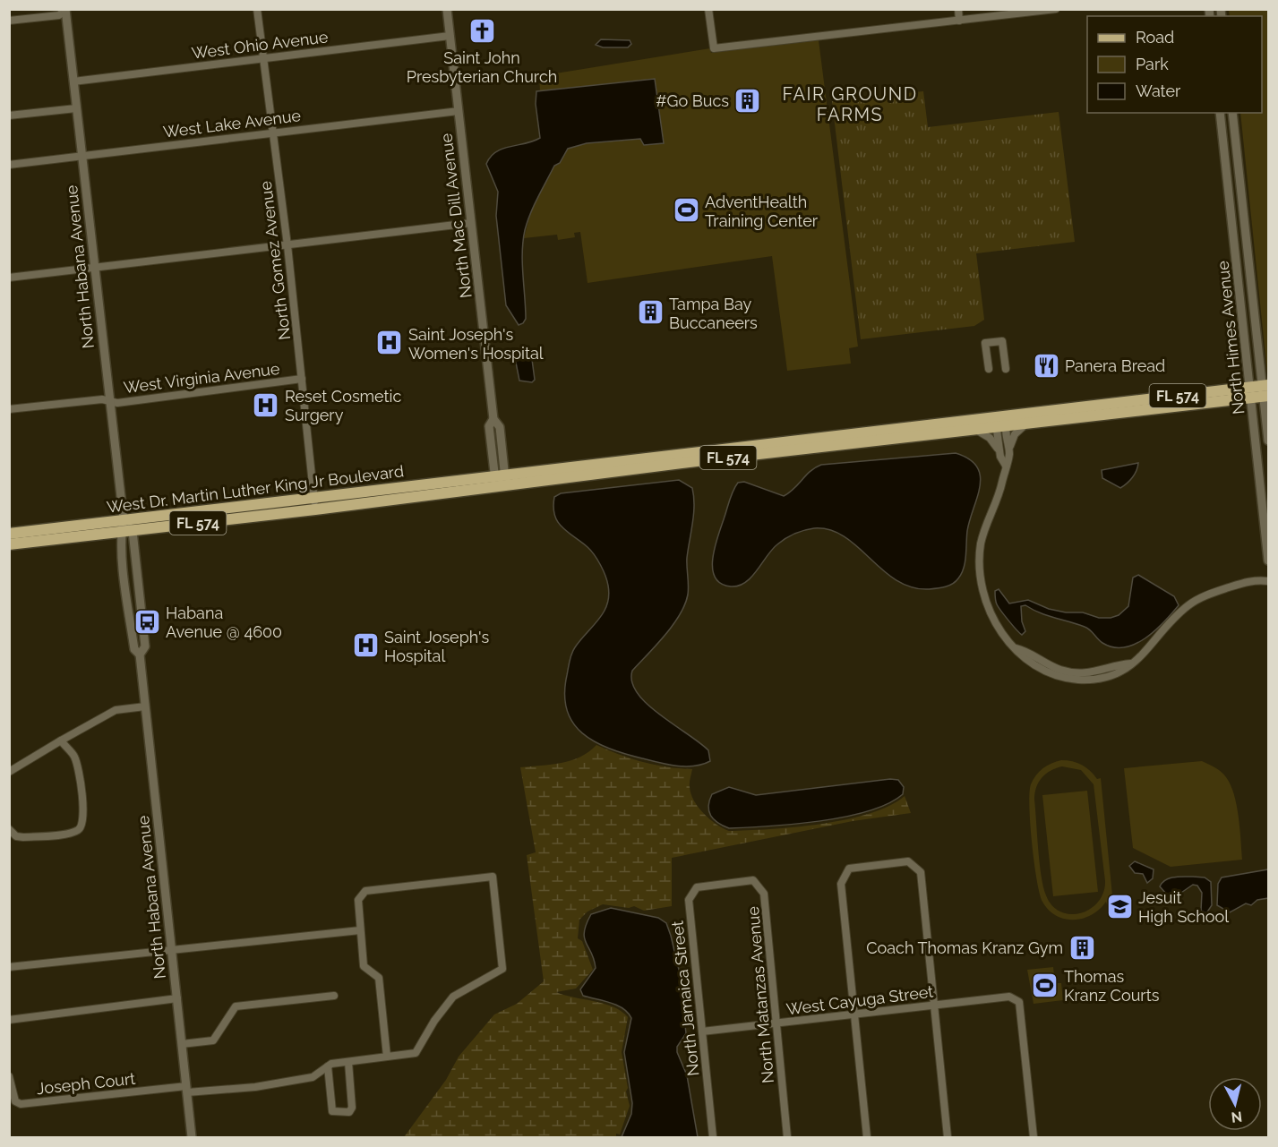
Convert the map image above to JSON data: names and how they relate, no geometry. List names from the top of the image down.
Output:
{
  "streets": {
    "main road": ["FL 574", "West Dr. Martin Luther King Jr Boulevard"],
    "street": [
      "West Ohio Avenue",
      "West Lake Avenue",
      "North Mac Dill Avenue",
      "North Gomez Avenue",
      "North Habana Avenue",
      "North Himes Avenue",
      "West Virginia Avenue",
      "North Matanzas Avenue",
      "North Jamaica Street",
      "West Cayuga Street",
      "Joseph Court"
    ]
  },
  "crossings": [
    ["West Ohio Avenue", "North Mac Dill Avenue"],
    ["West Ohio Avenue", "North Gomez Avenue"],
    ["West Ohio Avenue", "North Habana Avenue"],
    ["West Lake Avenue", "North Mac Dill Avenue"],
    ["West Lake Avenue", "North Gomez Avenue"],
    ["West Lake Avenue", "North Habana Avenue"],
    ["North Mac Dill Avenue", "FL 574"],
    ["North Mac Dill Avenue", "West Dr. Martin Luther King Jr Boulevard"],
    ["North Gomez Avenue", "West Virginia Avenue"],
    ["North Gomez Avenue", "West Dr. Martin Luther King Jr Boulevard"],
    ["North Habana Avenue", "West Virginia Avenue"],
    ["North Habana Avenue", "West Dr. Martin Luther King Jr Boulevard"],
    ["North Habana Avenue", "Joseph Court"],
    ["North Himes Avenue", "FL 574"],
    ["FL 574", "West Dr. Martin Luther King Jr Boulevard"],
    ["North Matanzas Avenue", "North Jamaica Street"],
    ["North Matanzas Avenue", "West Cayuga Street"],
    ["North Jamaica Street", "West Cayuga Street"]
  ],
  "districts": ["FAIR GROUND FARMS"],
  "places": {
    "church": ["Saint John Presbyterian Church"],
    "building": ["#Go Bucs", "Tampa Bay Buccaneers", "Coach Thomas Kranz Gym"],
    "sports": ["AdventHealth Training Center", "Thomas Kranz Courts"],
    "hospital": ["Saint Joseph's Women's Hospital", "Reset Cosmetic Surgery", "Saint Joseph's Hospital"],
    "restaurant": ["Panera Bread"],
    "bus stop": ["Habana Avenue @ 4600"],
    "school or university": ["Jesuit High School"]
  },
  "legend": ["Road", "Park", "Water"],
  "north": "bottom"
}
